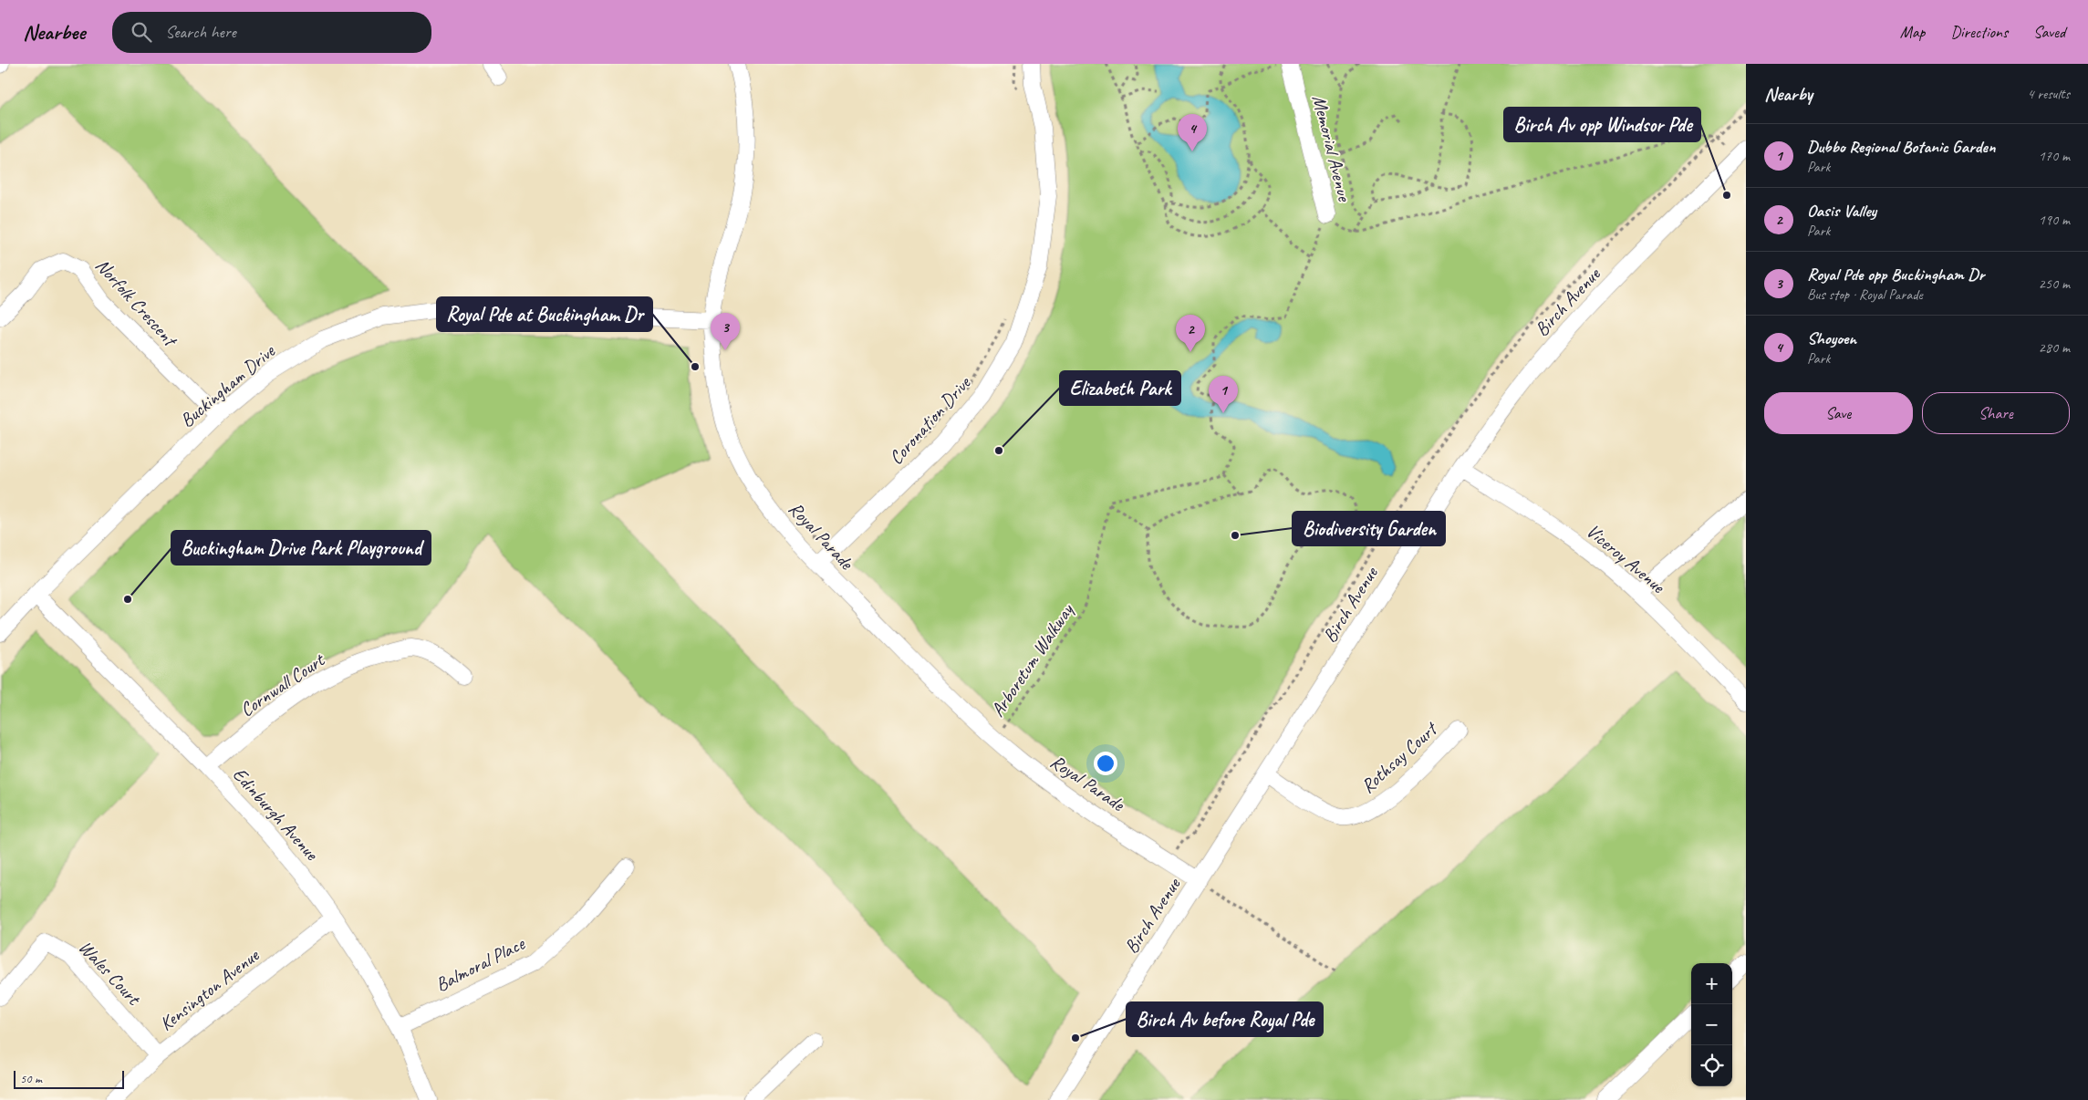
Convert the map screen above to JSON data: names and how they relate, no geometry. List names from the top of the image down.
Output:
{
  "streets": {
    "street": [
      "Memorial Avenue",
      "Norfolk Crescent",
      "Birch Avenue",
      "Buckingham Drive",
      "Coronation Drive",
      "Royal Parade",
      "Viceroy Avenue",
      "Cornwall Court",
      "Rothsay Court",
      "Edinburgh Avenue",
      "Balmoral Place",
      "Wales Court",
      "Kensington Avenue"
    ],
    "path": ["Arboretum Walkway"]
  },
  "crossings": [
    ["Norfolk Crescent", "Buckingham Drive"],
    ["Birch Avenue", "Royal Parade"],
    ["Birch Avenue", "Viceroy Avenue"],
    ["Birch Avenue", "Rothsay Court"],
    ["Buckingham Drive", "Royal Parade"],
    ["Buckingham Drive", "Edinburgh Avenue"],
    ["Coronation Drive", "Royal Parade"],
    ["Royal Parade", "Arboretum Walkway"],
    ["Cornwall Court", "Edinburgh Avenue"],
    ["Edinburgh Avenue", "Balmoral Place"],
    ["Edinburgh Avenue", "Kensington Avenue"],
    ["Wales Court", "Kensington Avenue"]
  ],
  "places": [
    "Birch Av opp Windsor Pde",
    "Royal Pde at Buckingham Dr",
    "Elizabeth Park",
    "Biodiversity Garden",
    "Buckingham Drive Park Playground",
    "Birch Av before Royal Pde"
  ],
  "scale_bar": "50 m",
  "page": {
    "header": "Nearbee",
    "search": "Search here",
    "nav": ["Map", "Directions", "Saved"],
    "heading": ["Nearby", "4 results"],
    "pins": [
      "4",
      "3",
      "2",
      "1"
    ],
    "list": [
      {
        "mark": "1",
        "name": "Dubbo Regional Botanic Garden",
        "note": "Park",
        "value": "170 m"
      },
      {
        "mark": "2",
        "name": "Oasis Valley",
        "note": "Park",
        "value": "190 m"
      },
      {
        "mark": "3",
        "name": "Royal Pde opp Buckingham Dr",
        "note": "Bus stop · Royal Parade",
        "value": "250 m"
      },
      {
        "mark": "4",
        "name": "Shoyoen",
        "note": "Park",
        "value": "280 m"
      }
    ],
    "buttons": ["Save", "Share"],
    "map_buttons": ["+", "−"],
    "scale": "50 m"
  }
}
